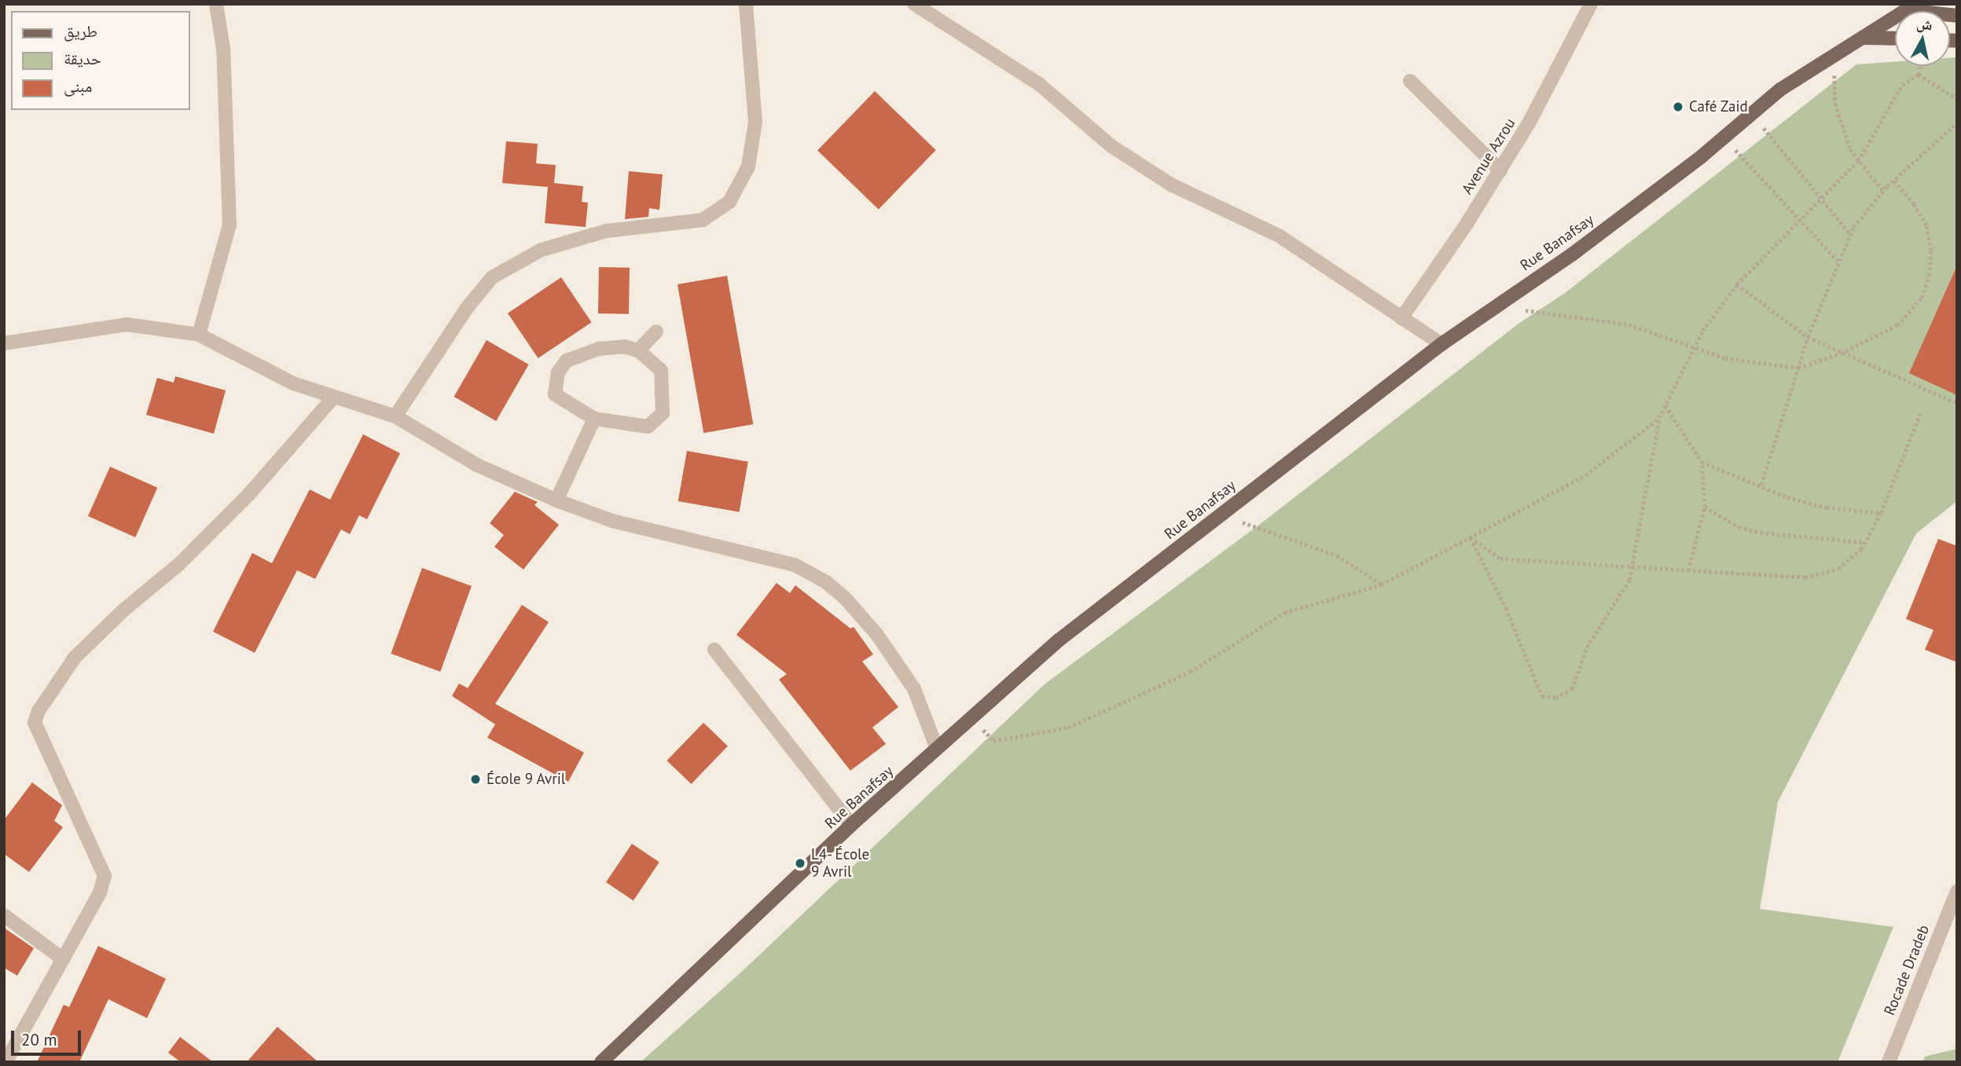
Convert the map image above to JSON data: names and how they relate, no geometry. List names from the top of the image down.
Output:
{
  "streets": {
    "main road": ["Rue Banafsay"],
    "street": ["Avenue Azrou", "Rocade Dradeb"]
  },
  "places": ["Café Zaid", "École 9 Avril", "L4- École 9 Avril"],
  "legend": ["طريق", "حديقة", "مبنى"],
  "scale_bar": "20 m",
  "north": "top"
}
